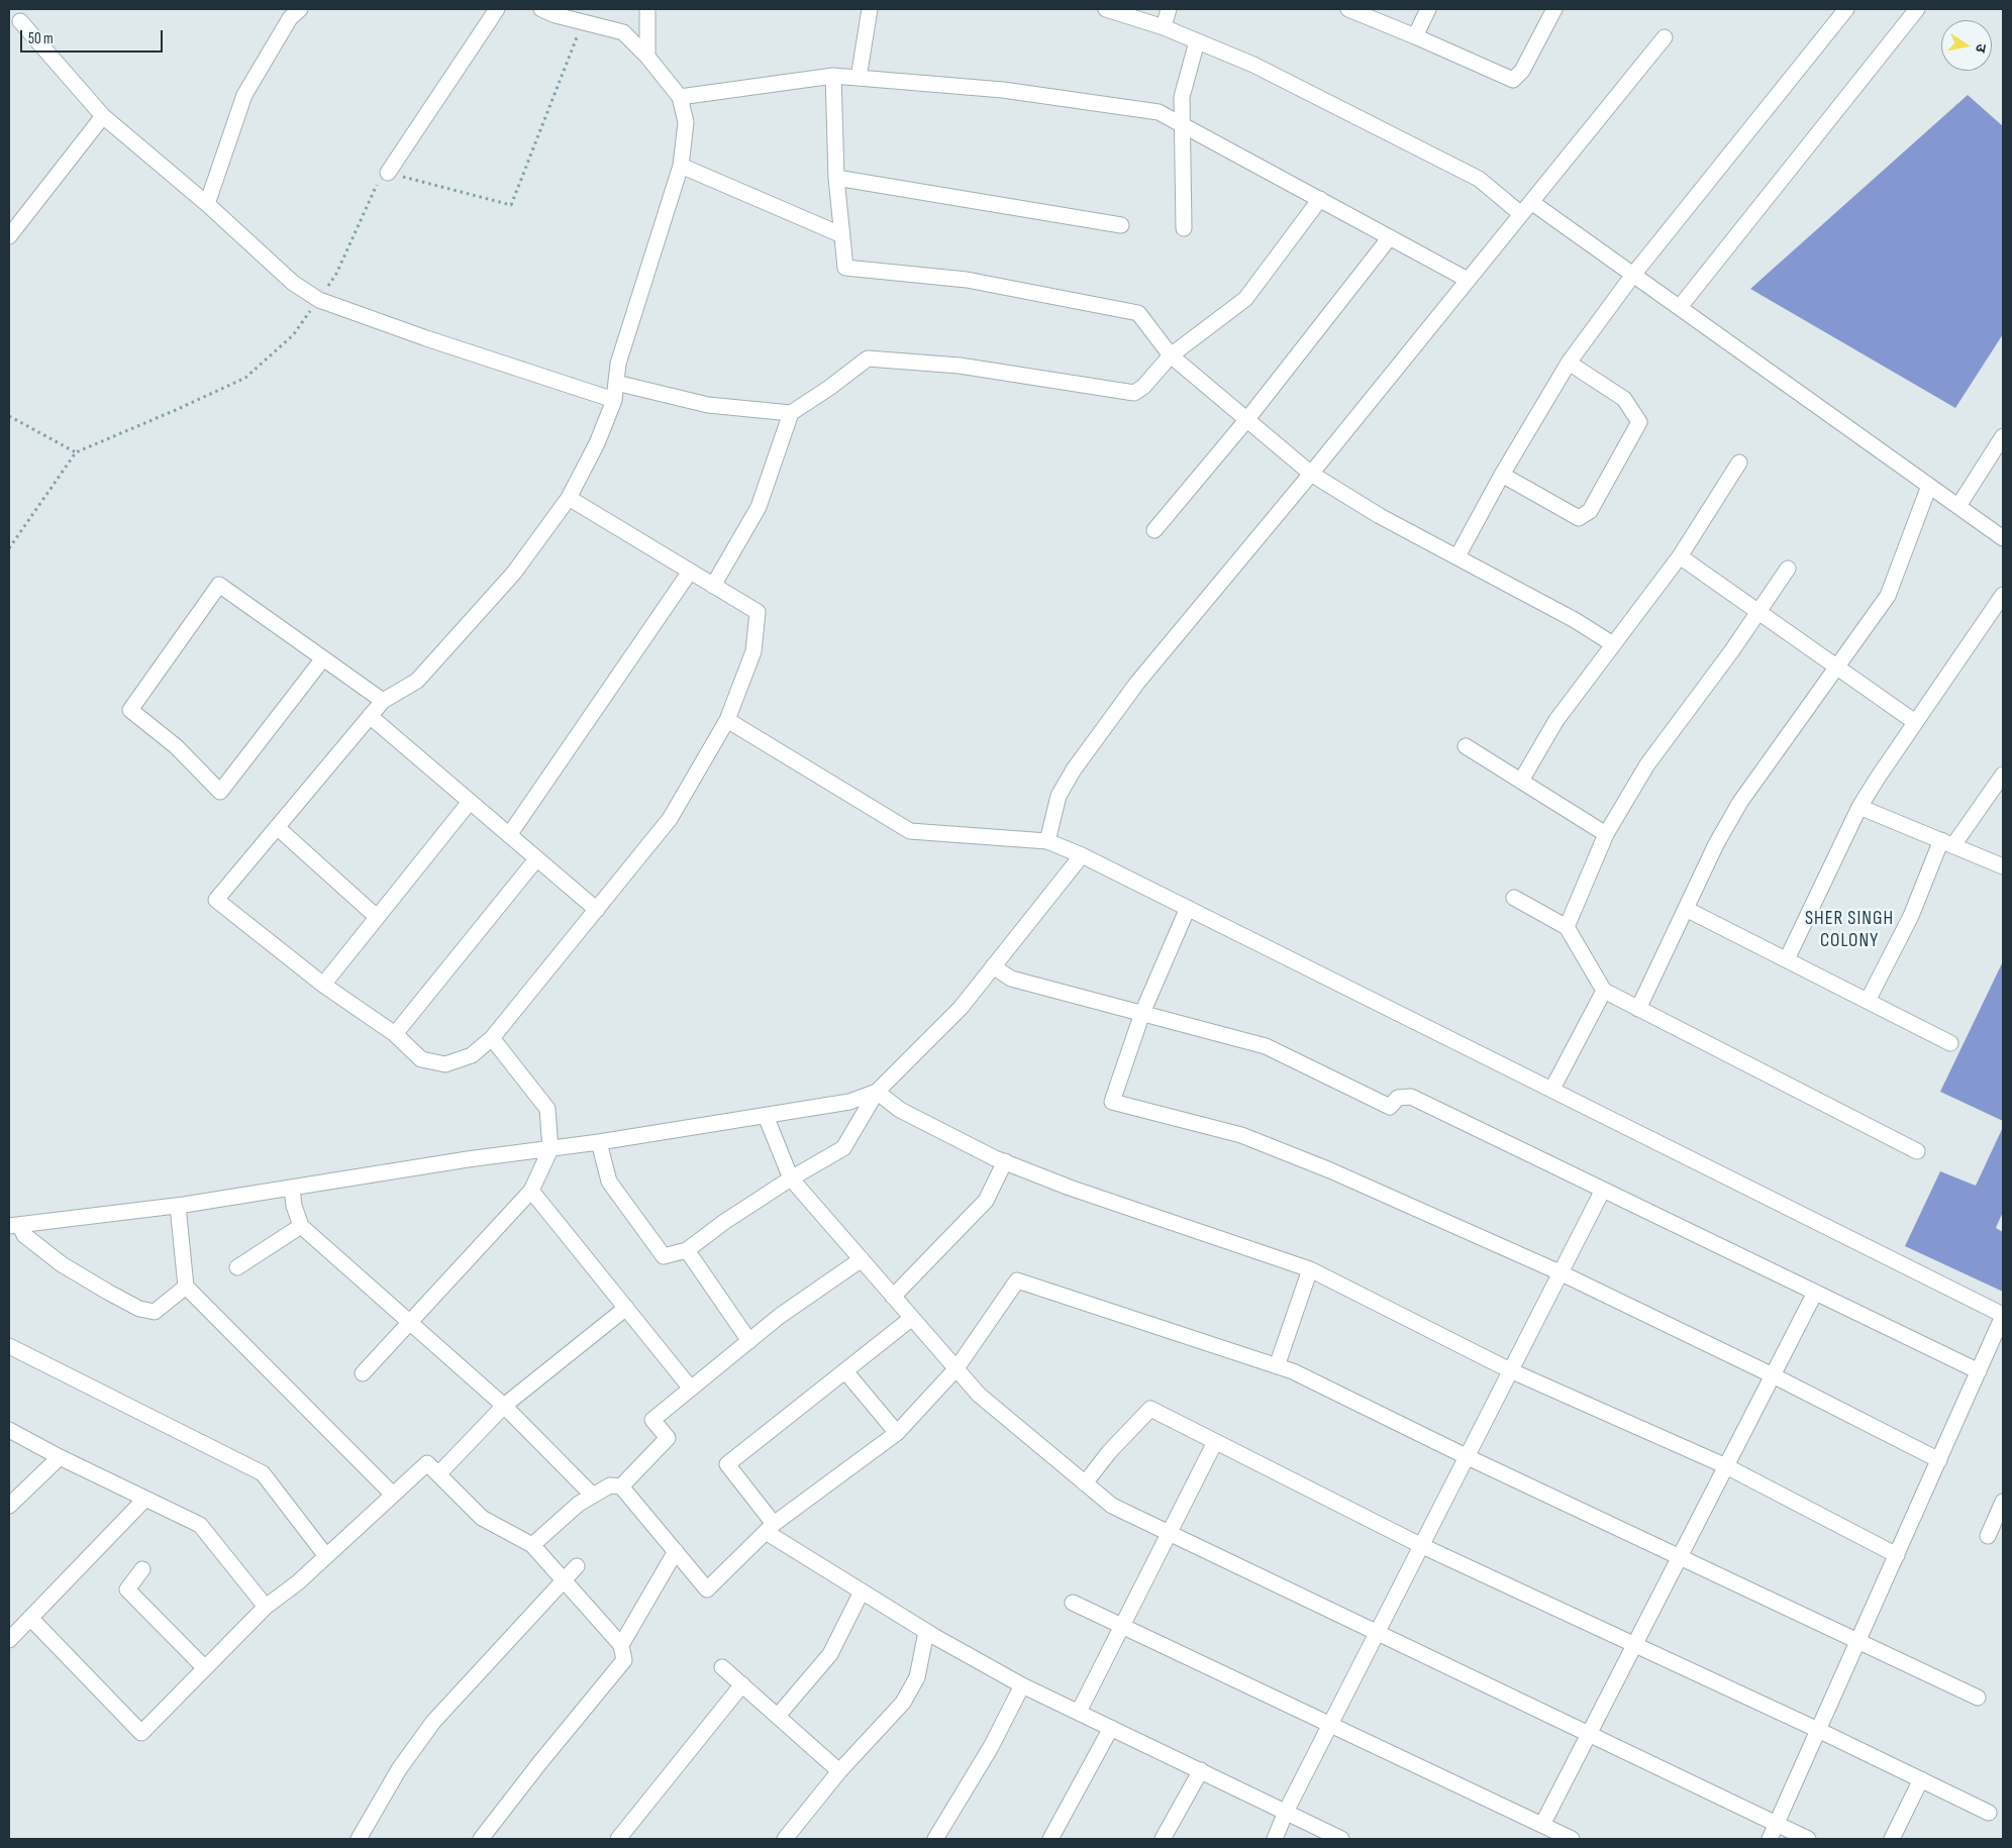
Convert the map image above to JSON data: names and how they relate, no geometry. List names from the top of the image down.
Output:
{
  "districts": ["SHER SINGH COLONY"],
  "scale_bar": "50 m",
  "north": "right"
}
